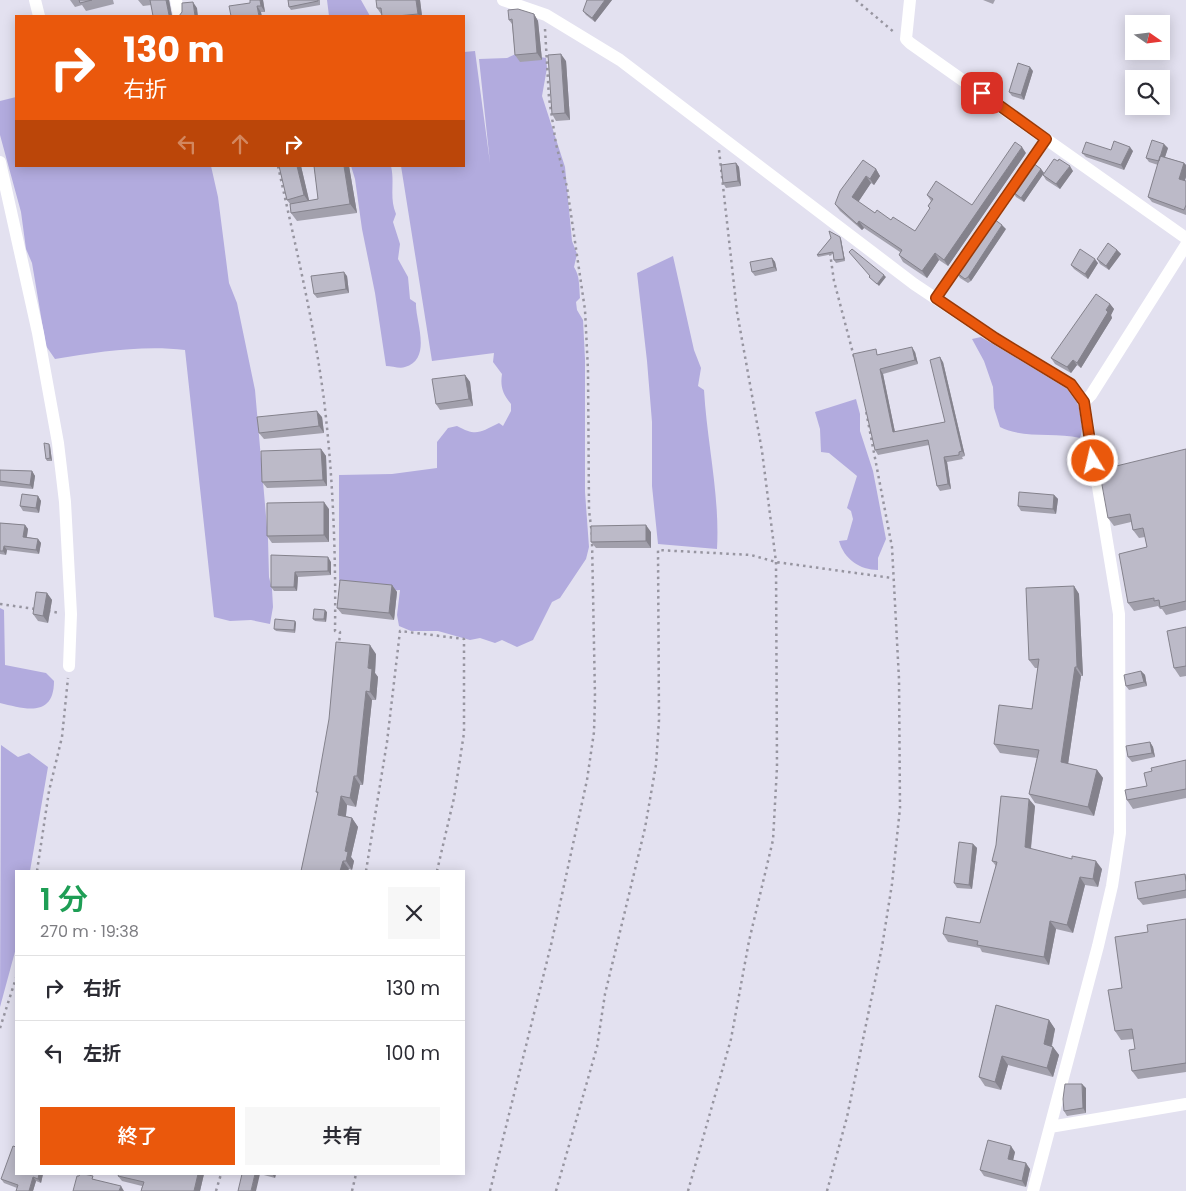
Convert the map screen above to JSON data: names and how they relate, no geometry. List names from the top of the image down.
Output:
{
  "north": "right",
  "page": {
    "turn": ["130 m", "右折"],
    "heading": ["1 分", "270 m · 19:38"],
    "list": [
      {
        "name": "右折",
        "value": "130 m"
      },
      {
        "name": "左折",
        "value": "100 m"
      }
    ],
    "buttons": ["終了", "共有"]
  }
}
